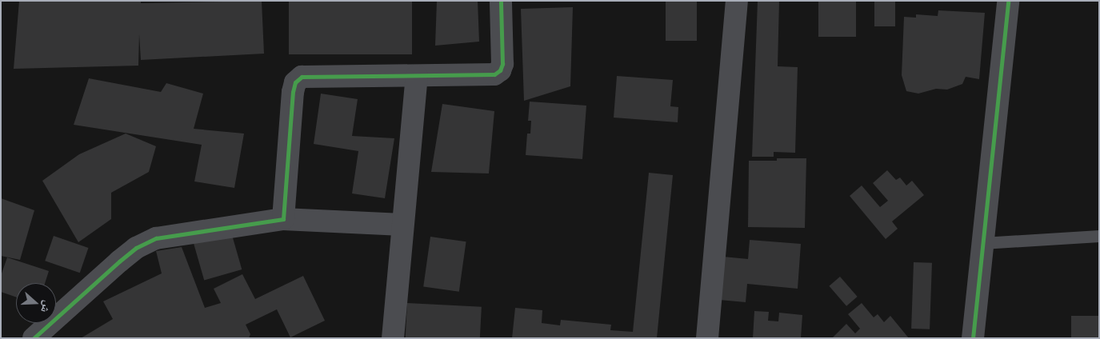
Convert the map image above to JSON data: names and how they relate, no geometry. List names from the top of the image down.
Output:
{
  "north": "right"
}
